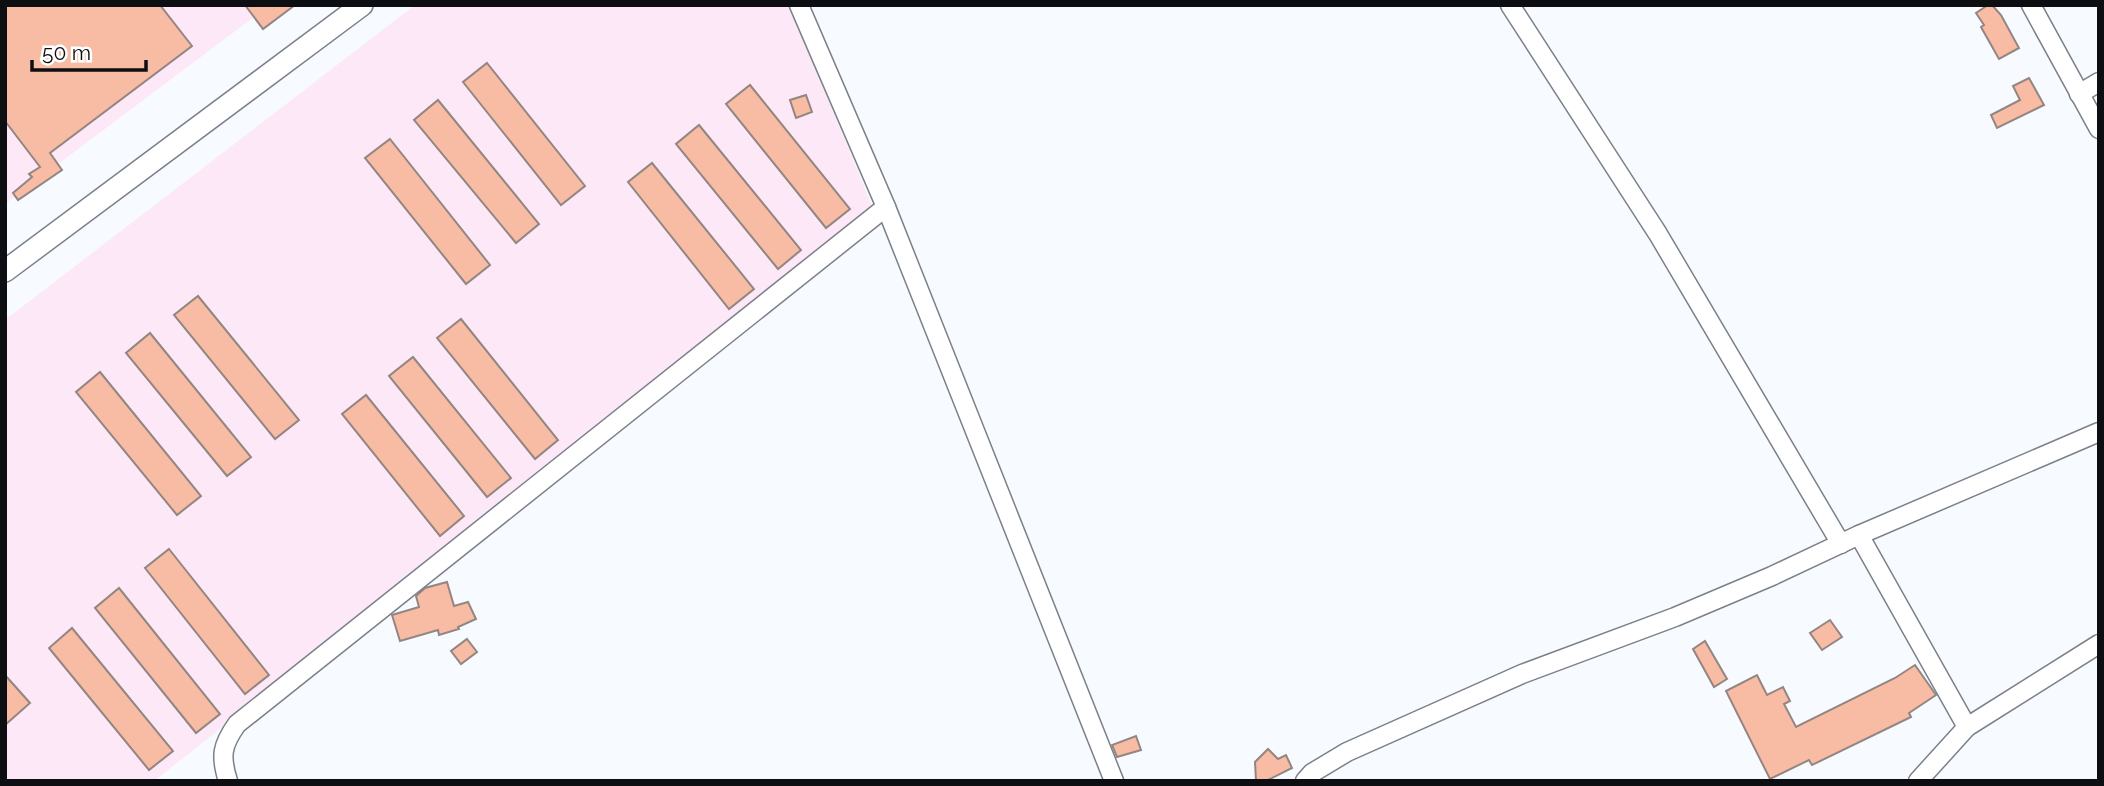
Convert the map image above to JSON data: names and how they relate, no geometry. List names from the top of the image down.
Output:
{
  "scale_bar": "50 m"
}
